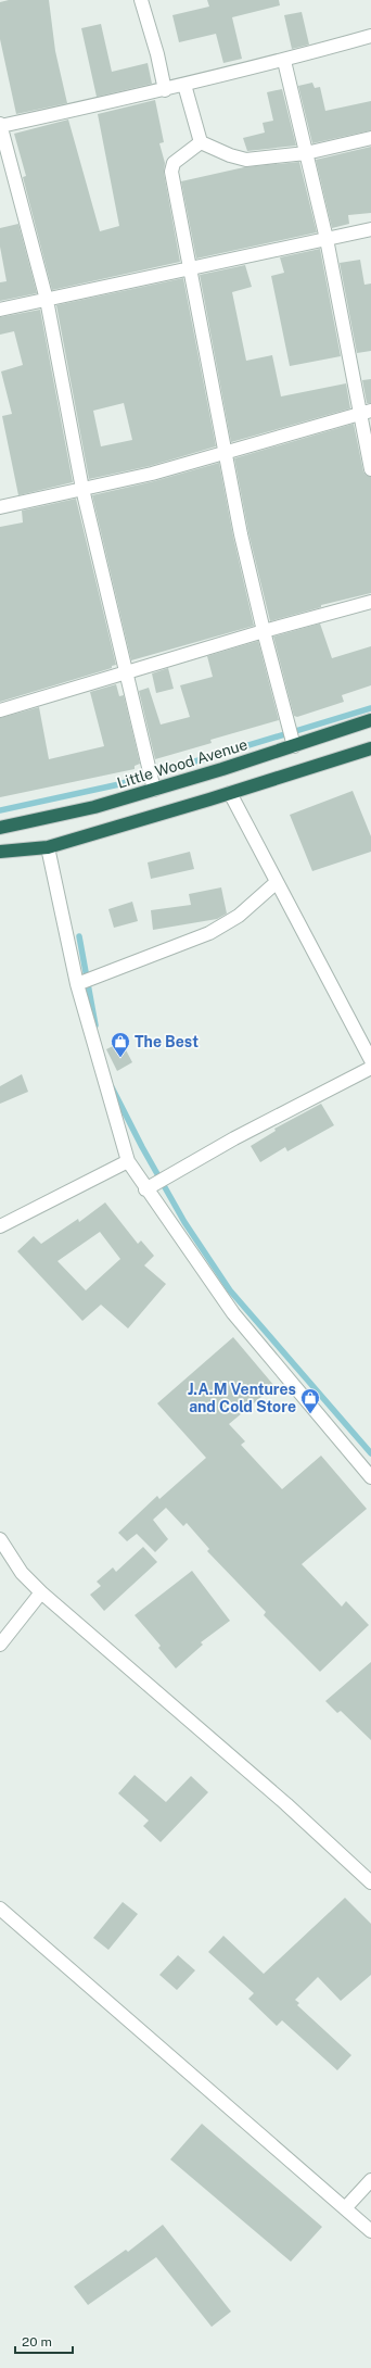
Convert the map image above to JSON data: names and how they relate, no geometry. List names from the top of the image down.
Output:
{
  "streets": {
    "highway": ["Little Wood Avenue"]
  },
  "places": {
    "shop": ["The Best", "J.A.M Ventures and Cold Store"]
  },
  "scale_bar": "20 m"
}
